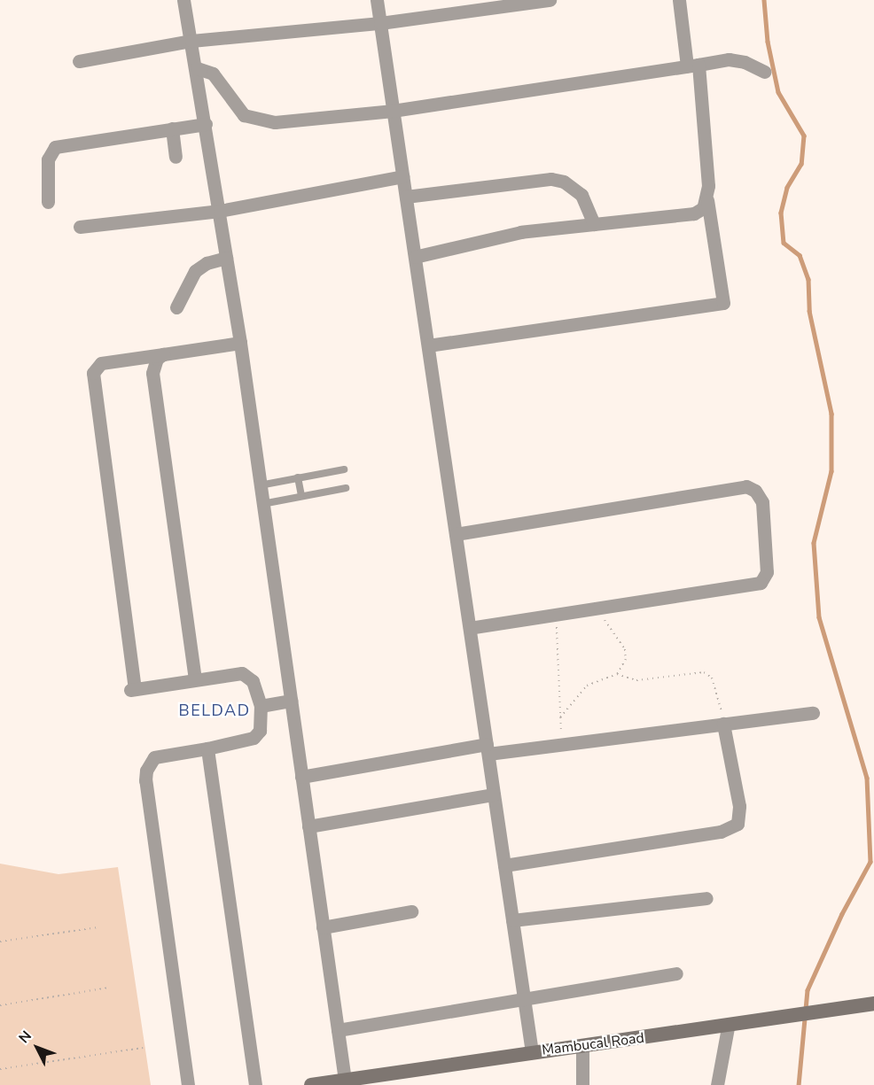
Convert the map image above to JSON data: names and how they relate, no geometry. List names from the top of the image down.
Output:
{
  "streets": {
    "main road": ["Mambucal Road"]
  },
  "districts": ["BELDAD"],
  "north": "top left"
}
